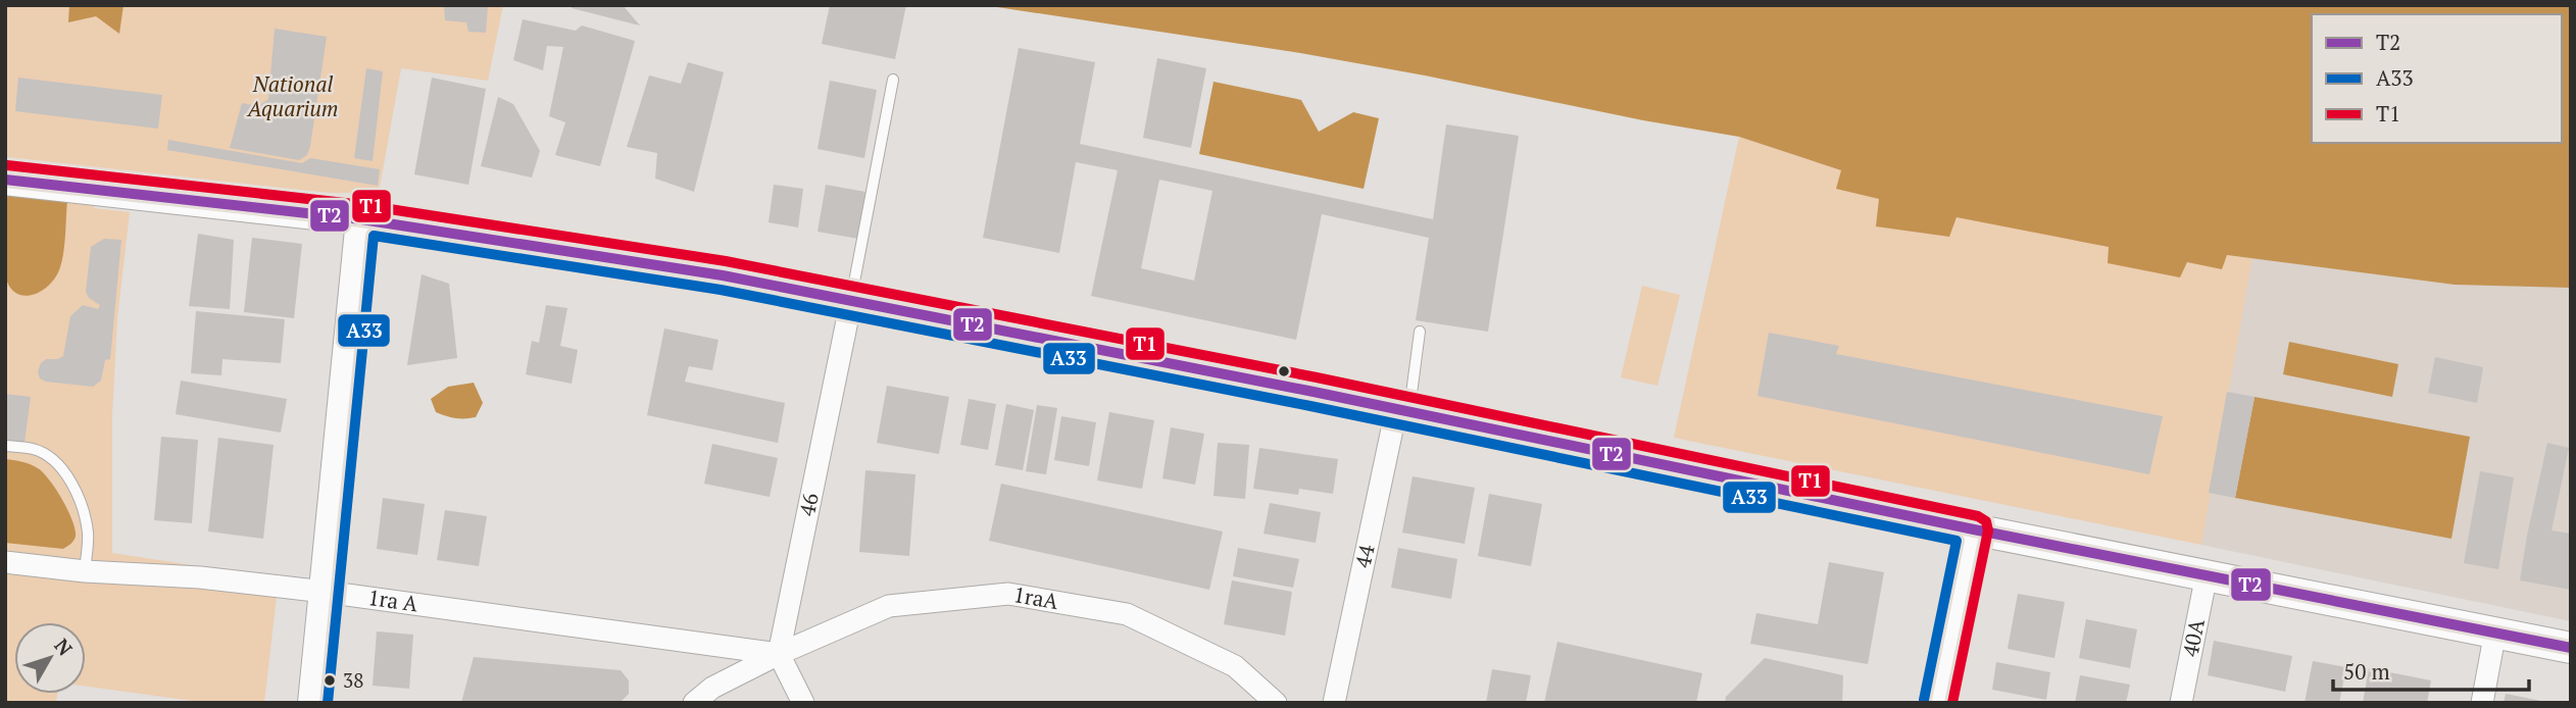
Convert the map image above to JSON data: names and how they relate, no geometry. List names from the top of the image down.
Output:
{
  "streets": {
    "street": [
      "46",
      "44",
      "1raA",
      "1ra A",
      "40A"
    ]
  },
  "crossings": [
    ["46", "1raA"],
    ["46", "1ra A"],
    ["1raA", "1ra A"]
  ],
  "parks": ["National Aquarium"],
  "places": ["38"],
  "lines": ["transit line T1", "transit line T2", "transit line A33"],
  "legend": ["T2", "A33", "T1"],
  "scale_bar": "50 m",
  "north": "top right"
}
